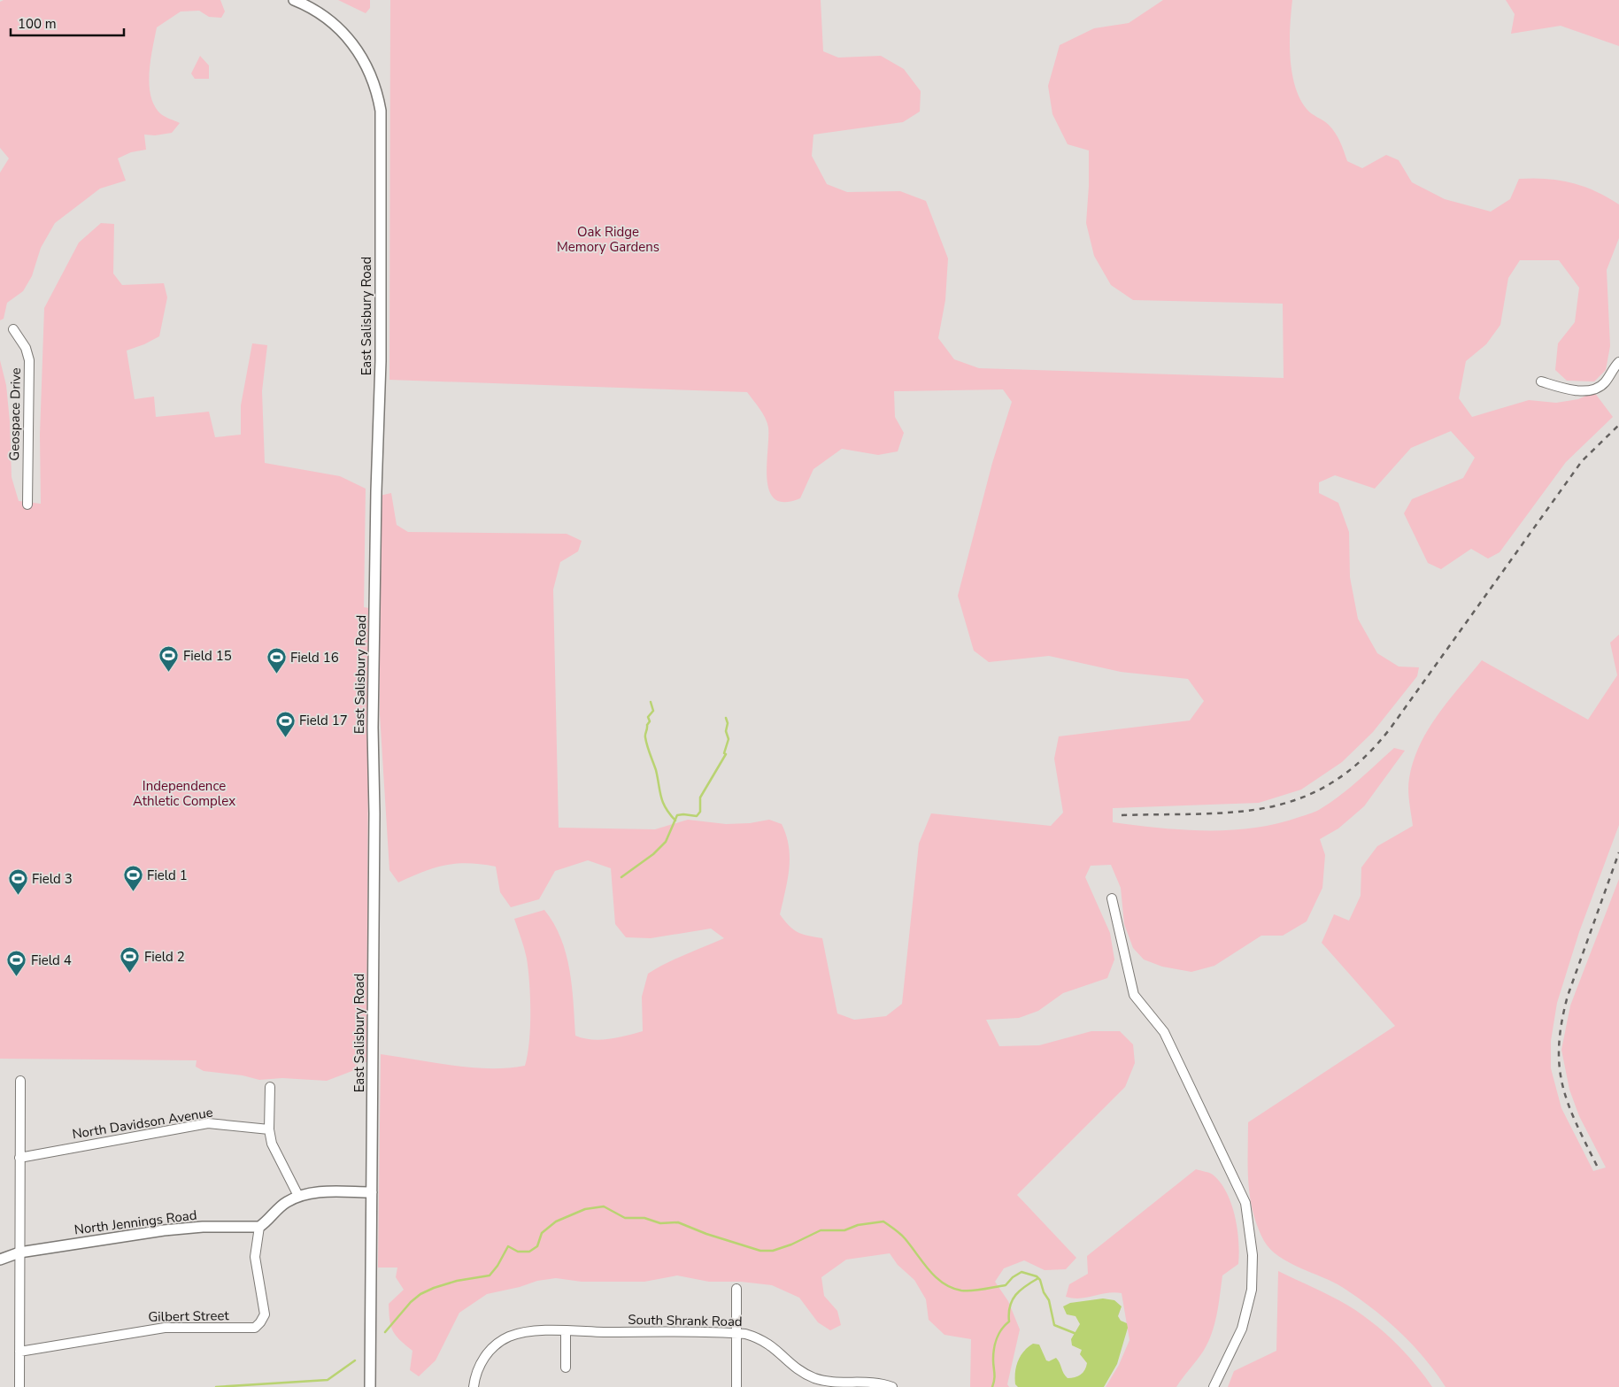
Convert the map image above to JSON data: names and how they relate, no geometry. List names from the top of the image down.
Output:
{
  "streets": {
    "street": [
      "East Salisbury Road",
      "Geospace Drive",
      "North Davidson Avenue",
      "North Jennings Road",
      "Gilbert Street",
      "South Shrank Road"
    ]
  },
  "crossings": [
    ["North Jennings Road", "Gilbert Street"]
  ],
  "parks": ["Oak Ridge Memory Gardens", "Independence Athletic Complex"],
  "places": {
    "sports": [
      "Field 15",
      "Field 16",
      "Field 17",
      "Field 1",
      "Field 3",
      "Field 2",
      "Field 4"
    ]
  },
  "scale_bar": "100 m"
}
